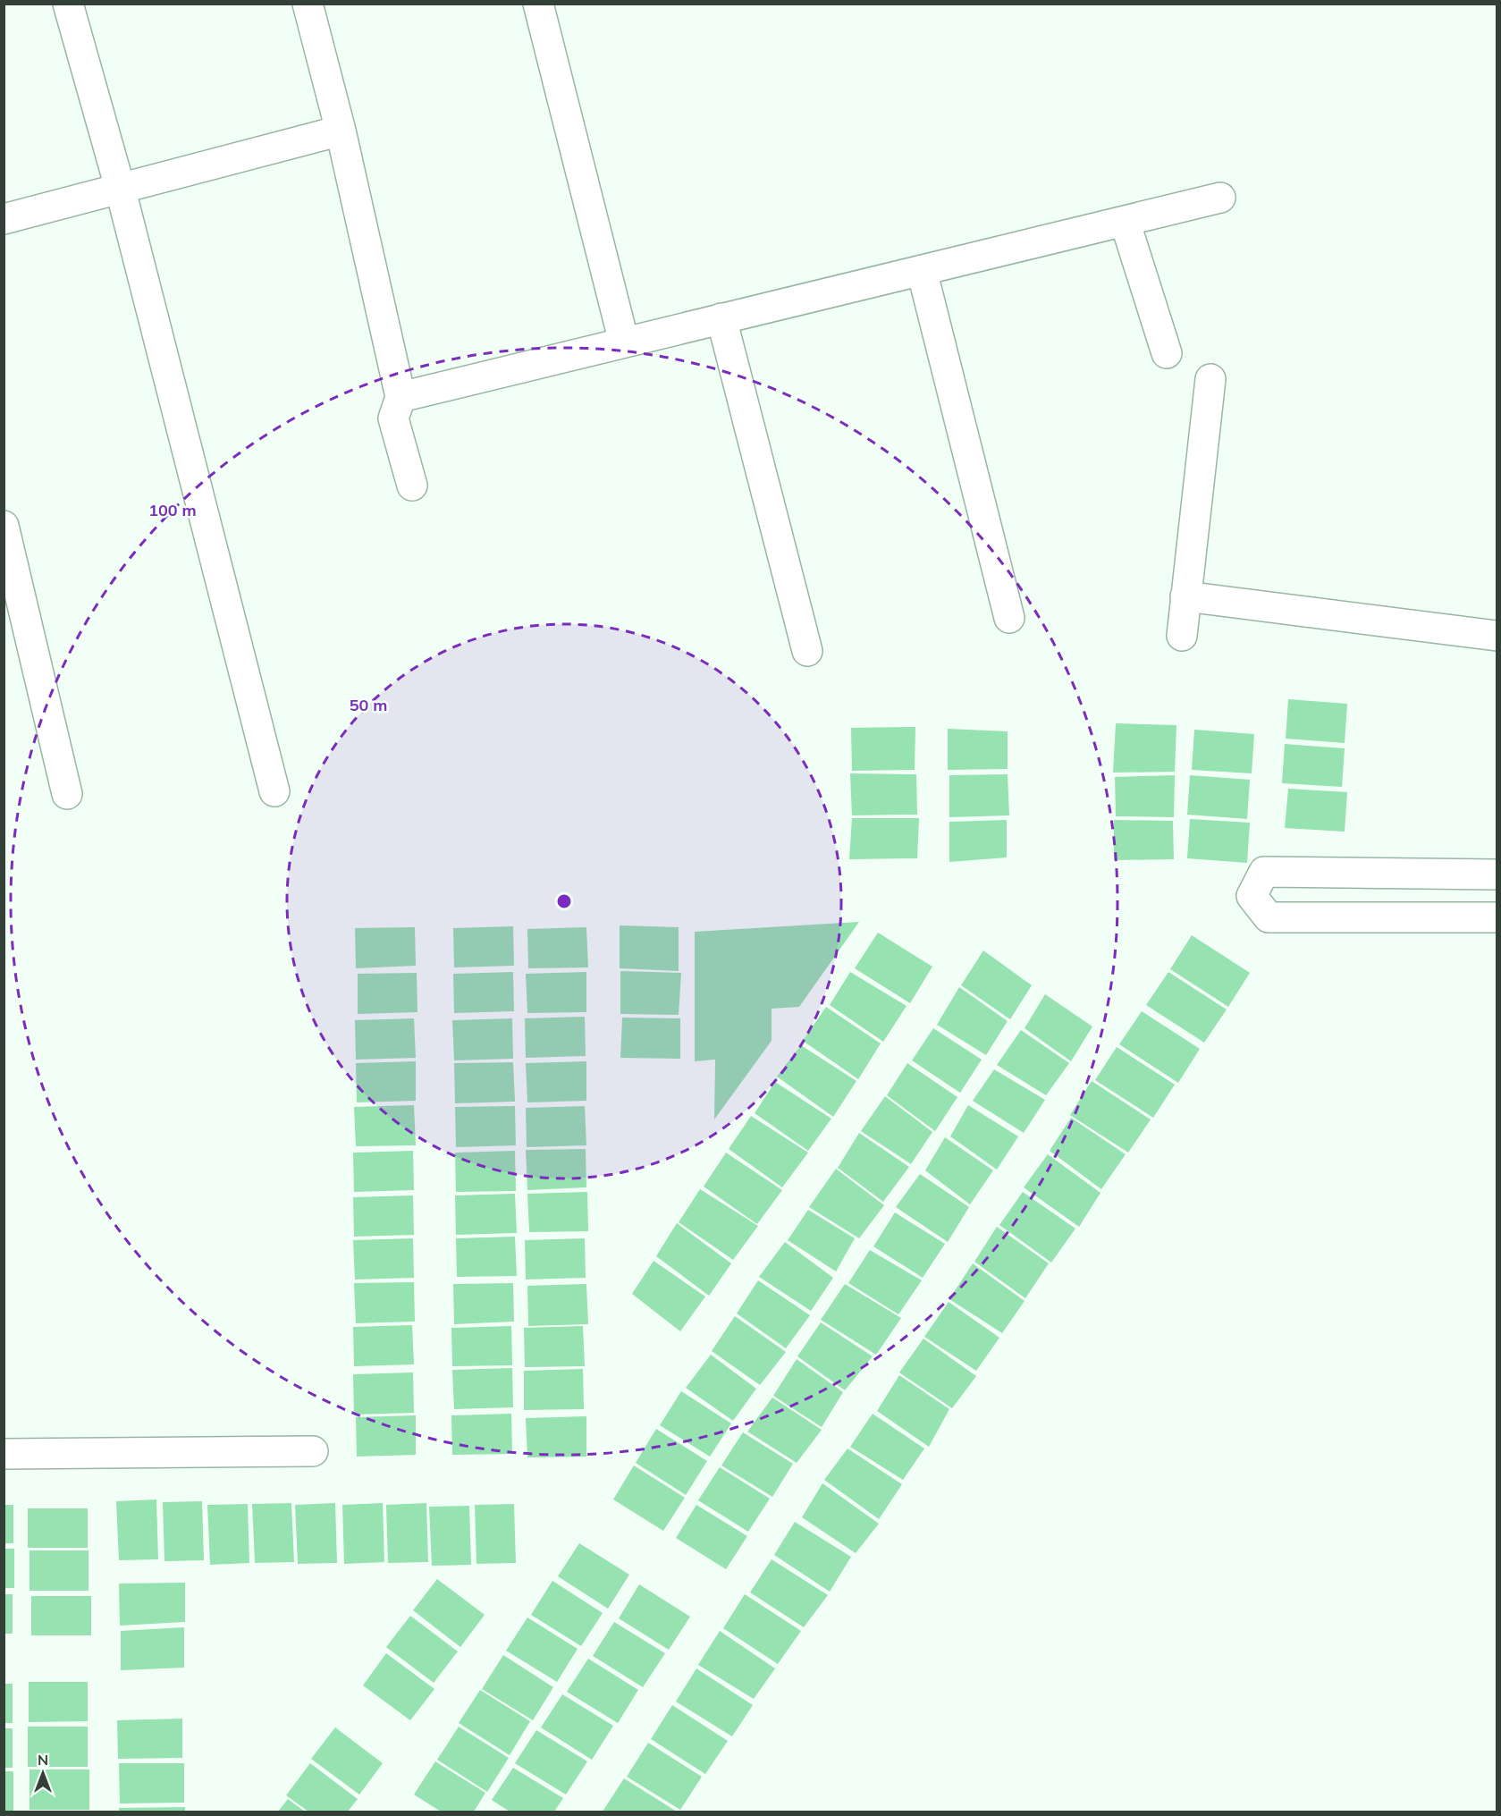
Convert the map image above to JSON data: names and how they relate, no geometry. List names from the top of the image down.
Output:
{
  "north": "top",
  "rings": ["100 m", "50 m"]
}
